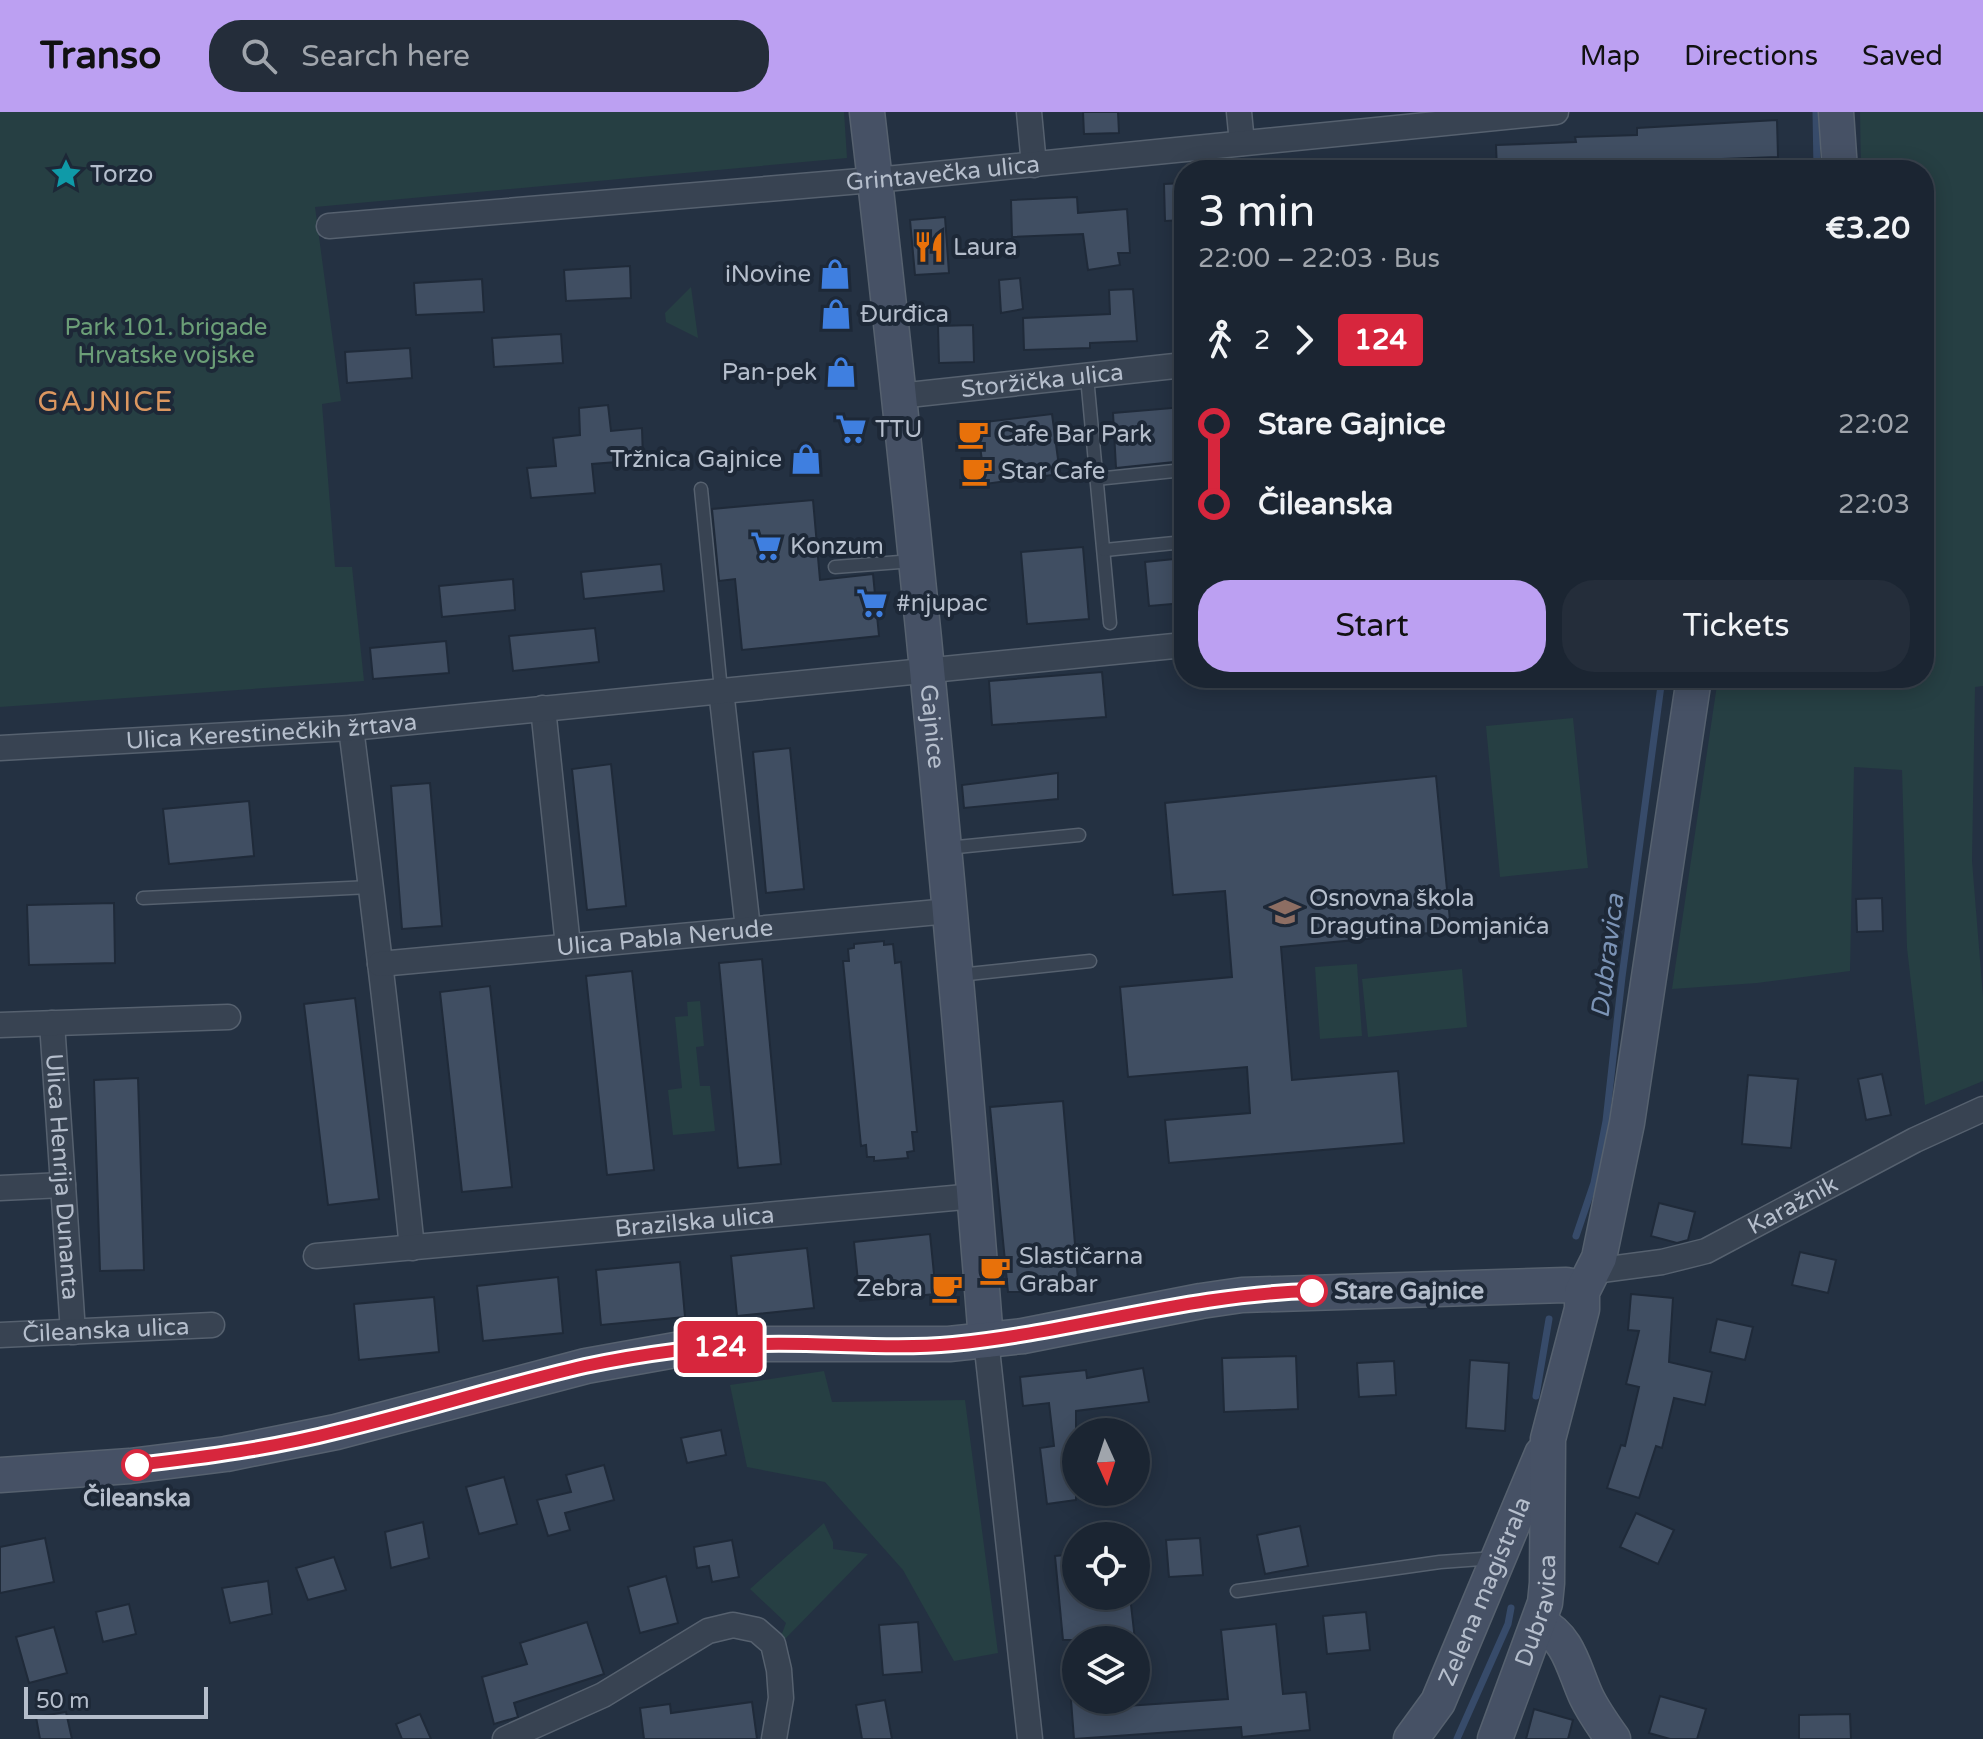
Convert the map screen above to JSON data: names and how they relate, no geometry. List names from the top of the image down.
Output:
{
  "streets": {
    "street": [
      "Grintavečka ulica",
      "Storžička ulica",
      "Gajnice",
      "Ulica Kerestinečkih žrtava",
      "Ulica Pabla Nerude",
      "Ulica Henrija Dunanta",
      "Karažnik",
      "Brazilska ulica",
      "Čileanska ulica",
      "Zelena magistrala",
      "Dubravica"
    ]
  },
  "crossings": [
    ["Grintavečka ulica", "Gajnice"],
    ["Storžička ulica", "Gajnice"],
    ["Gajnice", "Ulica Kerestinečkih žrtava"],
    ["Gajnice", "Ulica Pabla Nerude"],
    ["Gajnice", "Karažnik"],
    ["Gajnice", "Brazilska ulica"],
    ["Ulica Henrija Dunanta", "Čileanska ulica"],
    ["Karažnik", "Dubravica"],
    ["Zelena magistrala", "Dubravica"]
  ],
  "districts": ["GAJNICE"],
  "water": ["Dubravica"],
  "parks": ["Park 101. brigade Hrvatske vojske"],
  "places": {
    "place": ["Torzo"],
    "restaurant": ["Laura"],
    "shop": [
      "iNovine",
      "Đurđica",
      "Pan-pek",
      "Tržnica Gajnice"
    ],
    "supermarket": ["TTU", "Konzum", "#njupac"],
    "cafe": [
      "Cafe Bar Park",
      "Star Cafe",
      "Slastičarna Grabar",
      "Zebra"
    ],
    "school or university": ["Osnovna škola Dragutina Domjanića"],
    "other": ["Stare Gajnice", "Čileanska"]
  },
  "lines": ["bus line 124"],
  "scale_bar": "50 m",
  "north": "bottom",
  "page": {
    "header": "Transo",
    "search": "Search here",
    "nav": ["Map", "Directions", "Saved"],
    "on_map": "124",
    "heading": ["3 min", "22:00 – 22:03 · Bus", "€3.20"],
    "legs": ["2", "124"],
    "list": [
      {
        "name": "Stare Gajnice",
        "value": "22:02"
      },
      {
        "name": "Čileanska",
        "value": "22:03"
      }
    ],
    "buttons": ["Start", "Tickets"],
    "scale": "50 m"
  }
}
